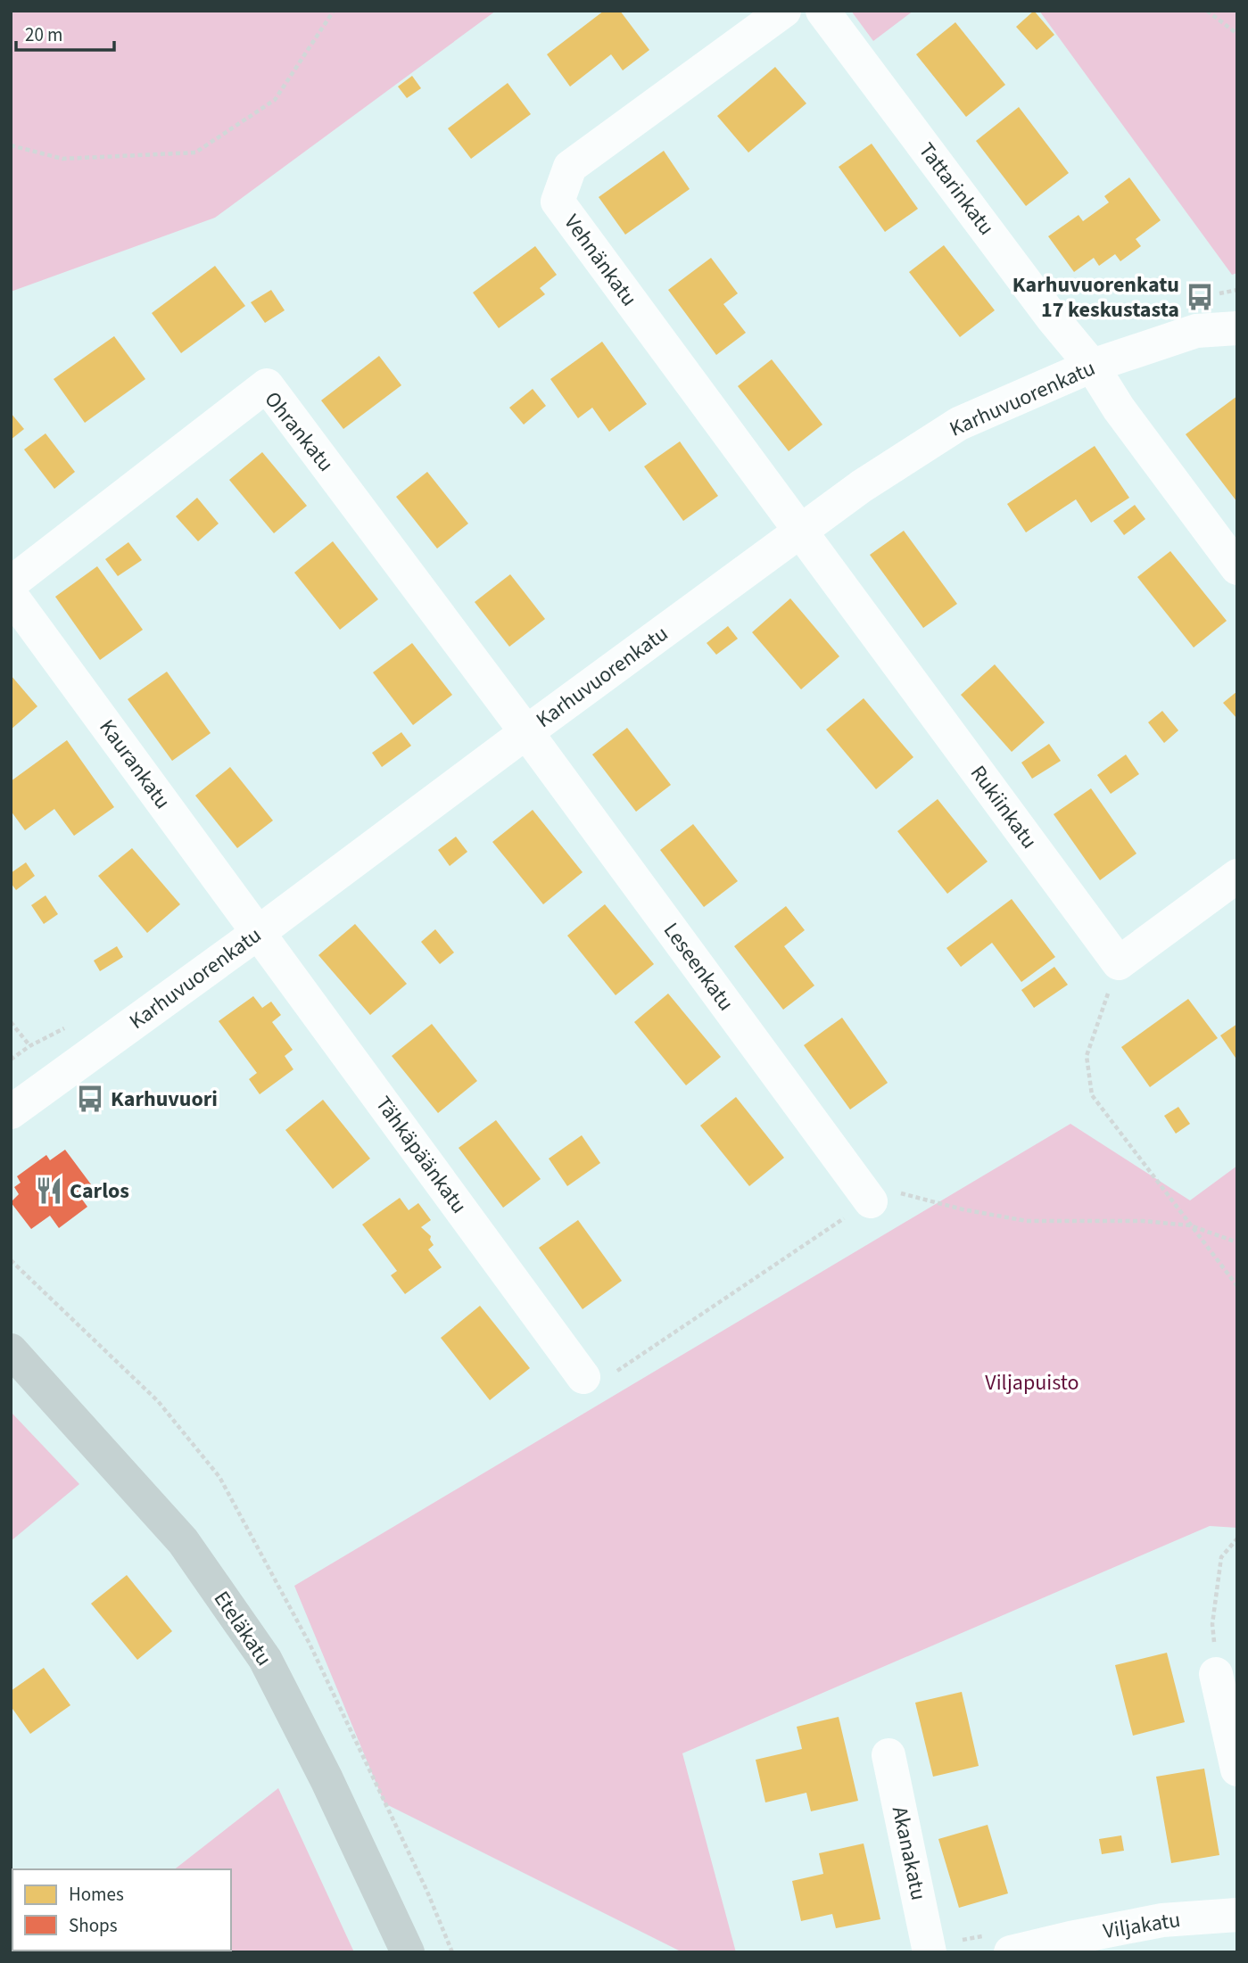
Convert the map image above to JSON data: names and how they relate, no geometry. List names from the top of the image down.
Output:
{
  "streets": {
    "main road": ["Eteläkatu"],
    "street": [
      "Tattarinkatu",
      "Vehnänkatu",
      "Karhuvuorenkatu",
      "Ohrankatu",
      "Kaurankatu",
      "Rukiinkatu",
      "Leseenkatu",
      "Tähkäpäänkatu",
      "Akanakatu",
      "Viljakatu"
    ]
  },
  "crossings": [
    ["Tattarinkatu", "Karhuvuorenkatu"],
    ["Vehnänkatu", "Karhuvuorenkatu"],
    ["Vehnänkatu", "Rukiinkatu"],
    ["Karhuvuorenkatu", "Ohrankatu"],
    ["Karhuvuorenkatu", "Kaurankatu"],
    ["Karhuvuorenkatu", "Rukiinkatu"],
    ["Karhuvuorenkatu", "Leseenkatu"],
    ["Karhuvuorenkatu", "Tähkäpäänkatu"],
    ["Ohrankatu", "Leseenkatu"],
    ["Kaurankatu", "Tähkäpäänkatu"]
  ],
  "parks": ["Viljapuisto"],
  "places": {
    "bus stop": ["Karhuvuorenkatu 17 keskustasta", "Karhuvuori"],
    "restaurant": ["Carlos"]
  },
  "legend": ["Homes", "Shops"],
  "scale_bar": "20 m"
}
